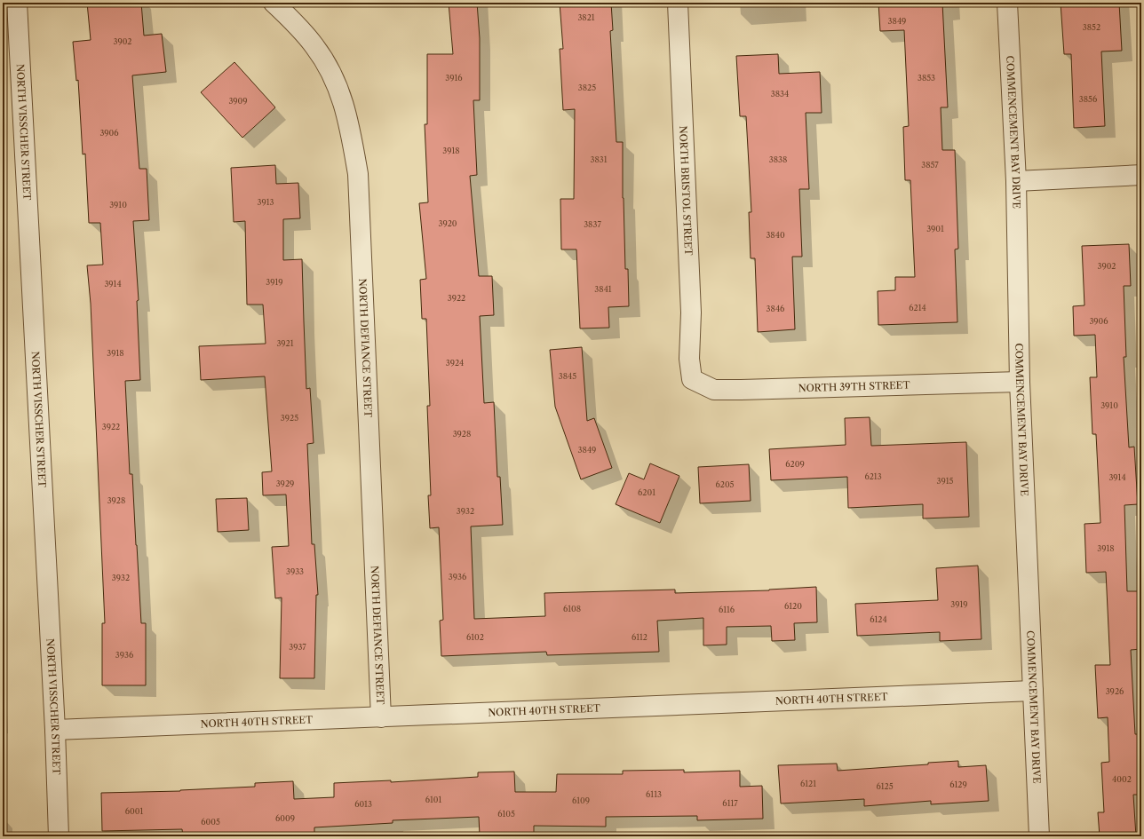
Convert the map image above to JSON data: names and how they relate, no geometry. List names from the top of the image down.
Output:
{
  "streets": {
    "street": [
      "NORTH VISSCHER STREET",
      "COMMENCEMENT BAY DRIVE",
      "NORTH BRISTOL STREET",
      "NORTH DEFIANCE STREET",
      "NORTH 39TH STREET",
      "NORTH 40TH STREET"
    ]
  },
  "crossings": [
    ["NORTH VISSCHER STREET", "NORTH 40TH STREET"],
    ["COMMENCEMENT BAY DRIVE", "NORTH 39TH STREET"],
    ["COMMENCEMENT BAY DRIVE", "NORTH 40TH STREET"],
    ["NORTH BRISTOL STREET", "NORTH 39TH STREET"],
    ["NORTH DEFIANCE STREET", "NORTH 40TH STREET"]
  ],
  "house_numbers": [
    "3821",
    "3849",
    "3852",
    "3902",
    "3916",
    "3853",
    "3825",
    "3834",
    "3856",
    "3909",
    "3906",
    "3918",
    "3831",
    "3838",
    "3857",
    "3913",
    "3910",
    "3920",
    "3837",
    "3901",
    "3840",
    "3902",
    "3919",
    "3914",
    "3841",
    "3922",
    "6214",
    "3846",
    "3906",
    "3921",
    "3918",
    "3924",
    "3845",
    "3910",
    "3925",
    "3922",
    "3928",
    "3849",
    "6209",
    "6213",
    "3914",
    "3915",
    "3929",
    "6205",
    "6201",
    "3928",
    "3932",
    "3918",
    "3933",
    "3936",
    "3932",
    "3919",
    "6120",
    "6108",
    "6116",
    "6124",
    "6102",
    "6112",
    "3937",
    "3936",
    "3926",
    "4002",
    "6121",
    "6129",
    "6125",
    "6113",
    "6101",
    "6109",
    "6117",
    "6013",
    "6001",
    "6105",
    "6009",
    "6005"
  ]
}
